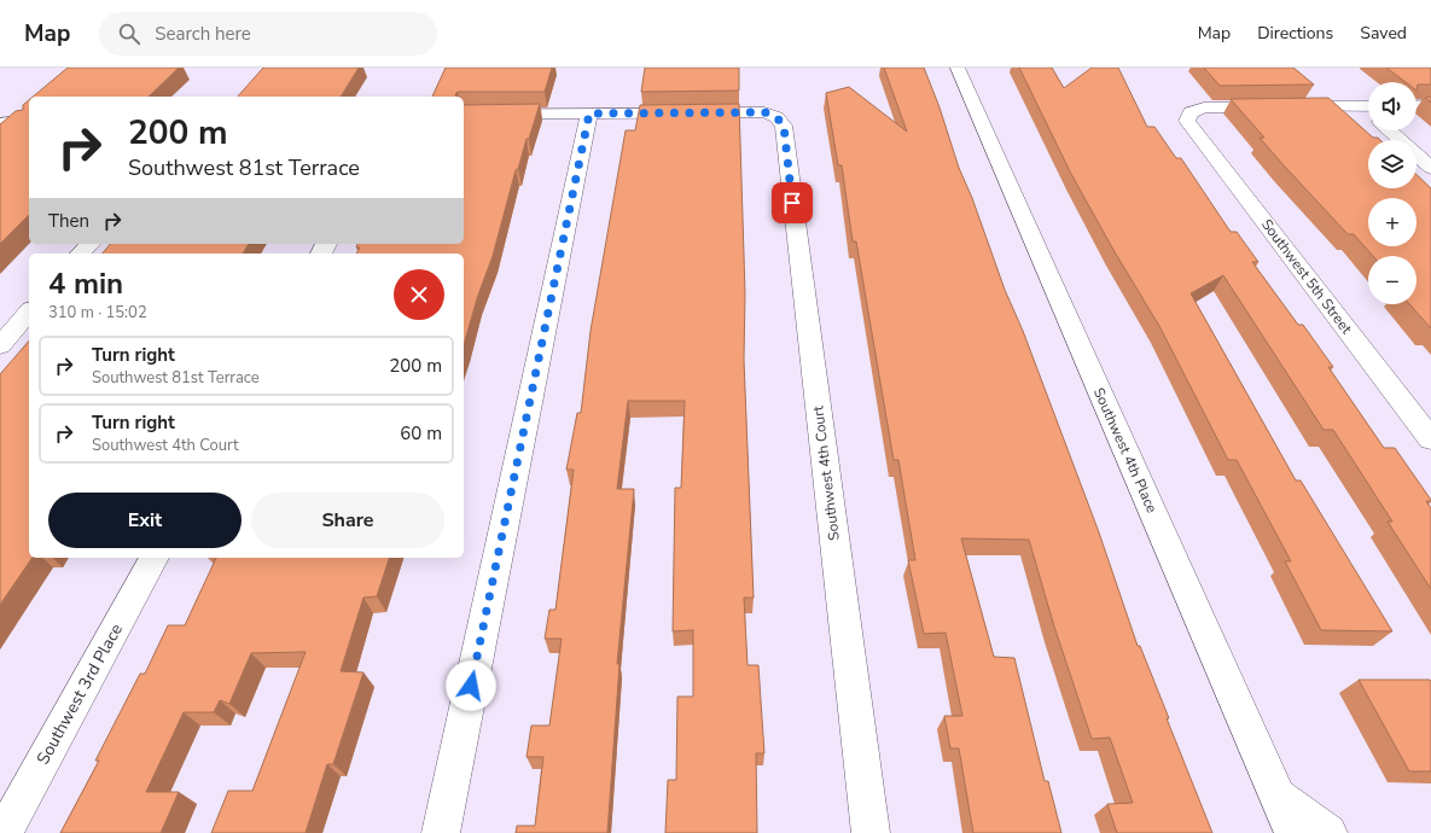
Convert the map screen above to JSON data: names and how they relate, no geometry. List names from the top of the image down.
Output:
{
  "streets": {
    "street": [
      "Southwest 5th Street",
      "Southwest 4th Place",
      "Southwest 4th Court",
      "Southwest 3rd Place"
    ]
  },
  "page": {
    "header": "Map",
    "search": "Search here",
    "nav": ["Map", "Directions", "Saved"],
    "map_buttons": ["+", "−"],
    "turn": ["200 m", "Southwest 81st Terrace"],
    "then": "Then",
    "heading": ["4 min", "310 m · 15:02"],
    "list": [
      {
        "name": "Turn right",
        "note": "Southwest 81st Terrace",
        "value": "200 m"
      },
      {
        "name": "Turn right",
        "note": "Southwest 4th Court",
        "value": "60 m"
      }
    ],
    "buttons": ["Exit", "Share"]
  }
}
